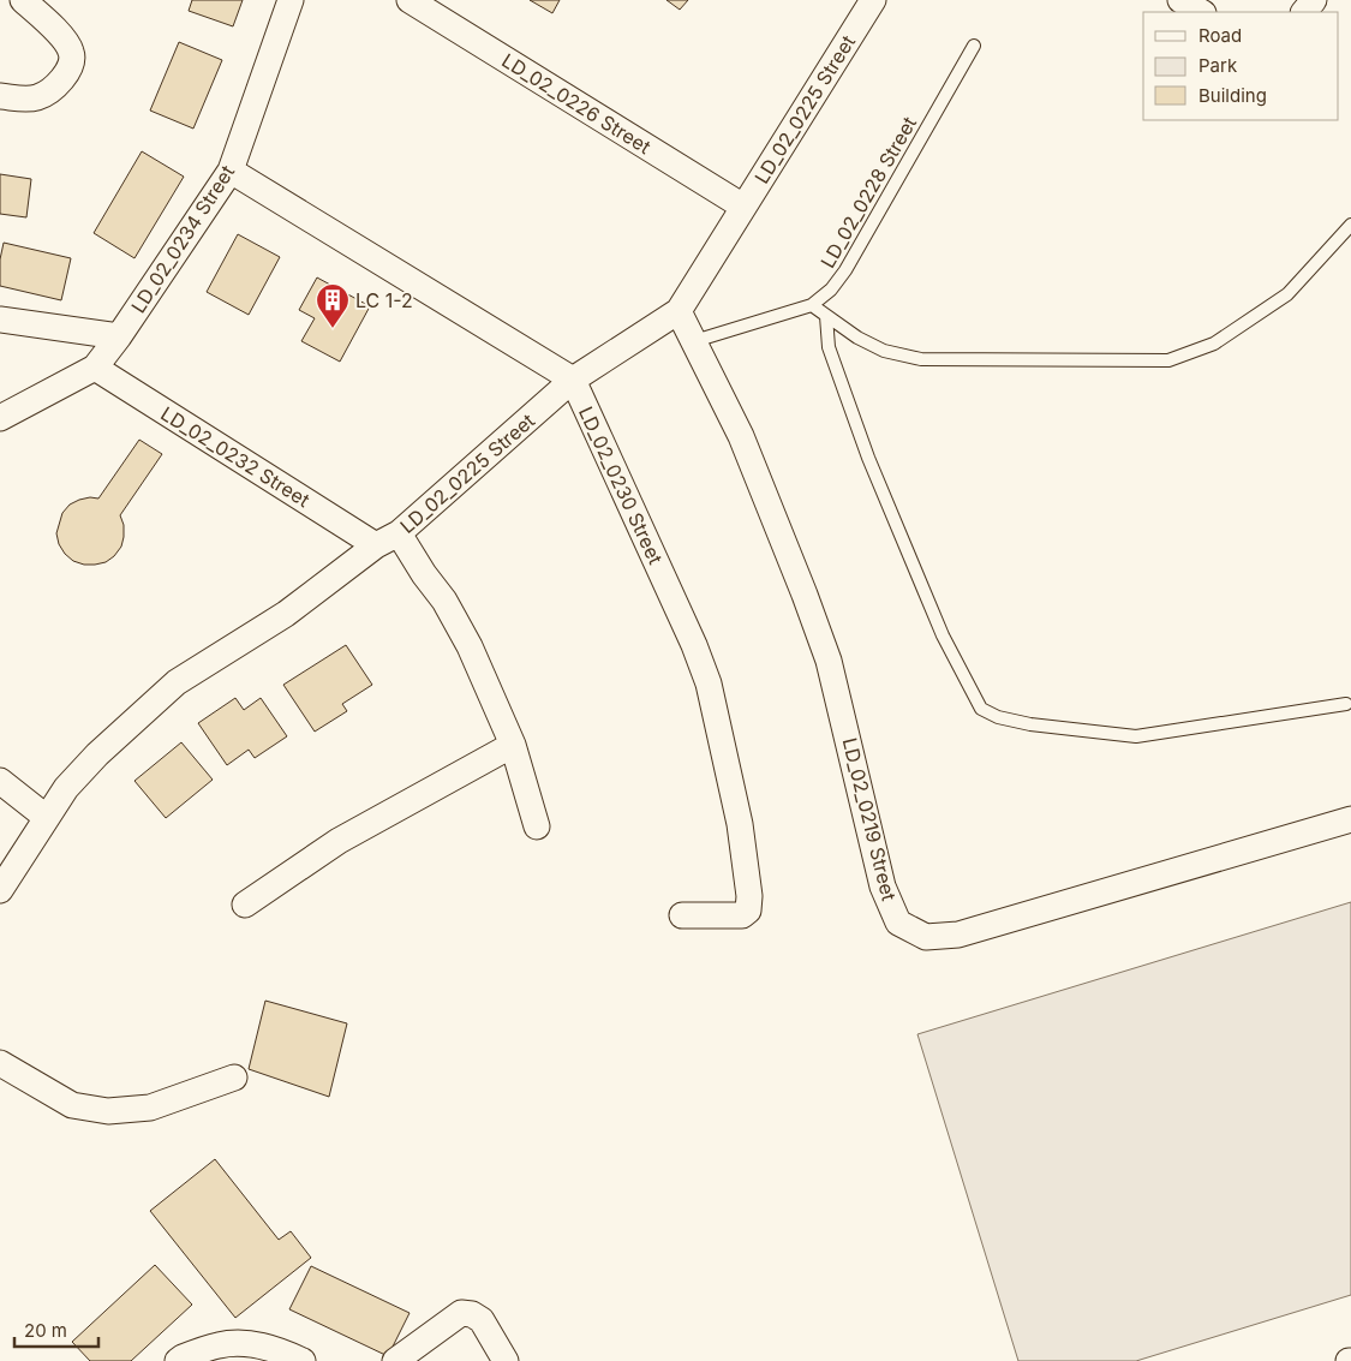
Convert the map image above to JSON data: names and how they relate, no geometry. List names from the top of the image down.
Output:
{
  "streets": {
    "street": [
      "LD_02_0226 Street",
      "LD_02_0225 Street",
      "LD_02_0234 Street",
      "LD_02_0232 Street",
      "LD_02_0230 Street",
      "LD_02_0219 Street"
    ],
    "lane": ["LD_02_0228 Street"]
  },
  "crossings": [
    ["LD_02_0226 Street", "LD_02_0225 Street"],
    ["LD_02_0225 Street", "LD_02_0232 Street"],
    ["LD_02_0225 Street", "LD_02_0230 Street"],
    ["LD_02_0225 Street", "LD_02_0219 Street"],
    ["LD_02_0228 Street", "LD_02_0219 Street"],
    ["LD_02_0234 Street", "LD_02_0232 Street"]
  ],
  "places": {
    "building": ["LC 1-2"]
  },
  "legend": ["Road", "Park", "Building"],
  "scale_bar": "20 m"
}
